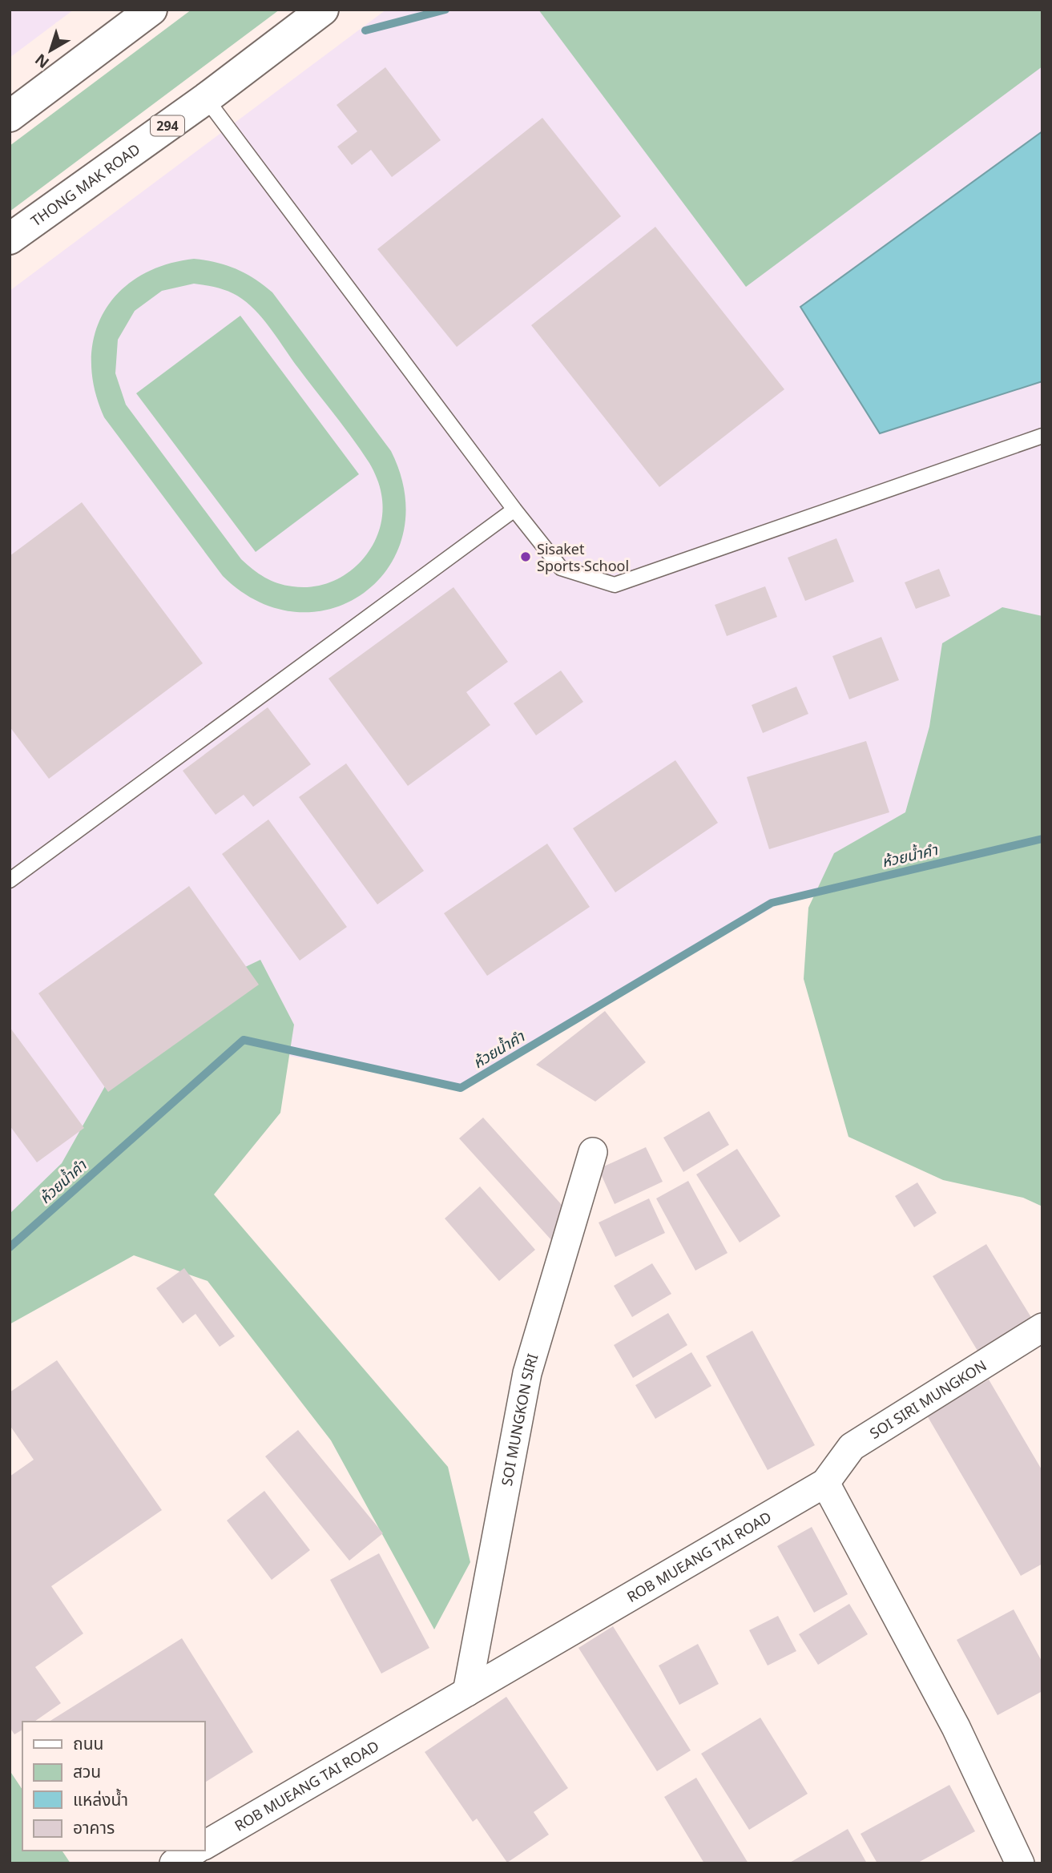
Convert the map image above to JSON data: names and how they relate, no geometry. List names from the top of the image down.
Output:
{
  "streets": {
    "main road": ["294", "THONG MAK ROAD"],
    "street": ["SOI SIRI MUNGKON", "SOI MUNGKON SIRI", "ROB MUEANG TAI ROAD"]
  },
  "crossings": [
    ["SOI SIRI MUNGKON", "ROB MUEANG TAI ROAD"],
    ["SOI MUNGKON SIRI", "ROB MUEANG TAI ROAD"]
  ],
  "water": ["ห้วยน้ำคำ"],
  "places": ["Sisaket Sports School"],
  "legend": [
    "ถนน",
    "สวน",
    "แหล่งน้ำ",
    "อาคาร"
  ],
  "north": "bottom left"
}
